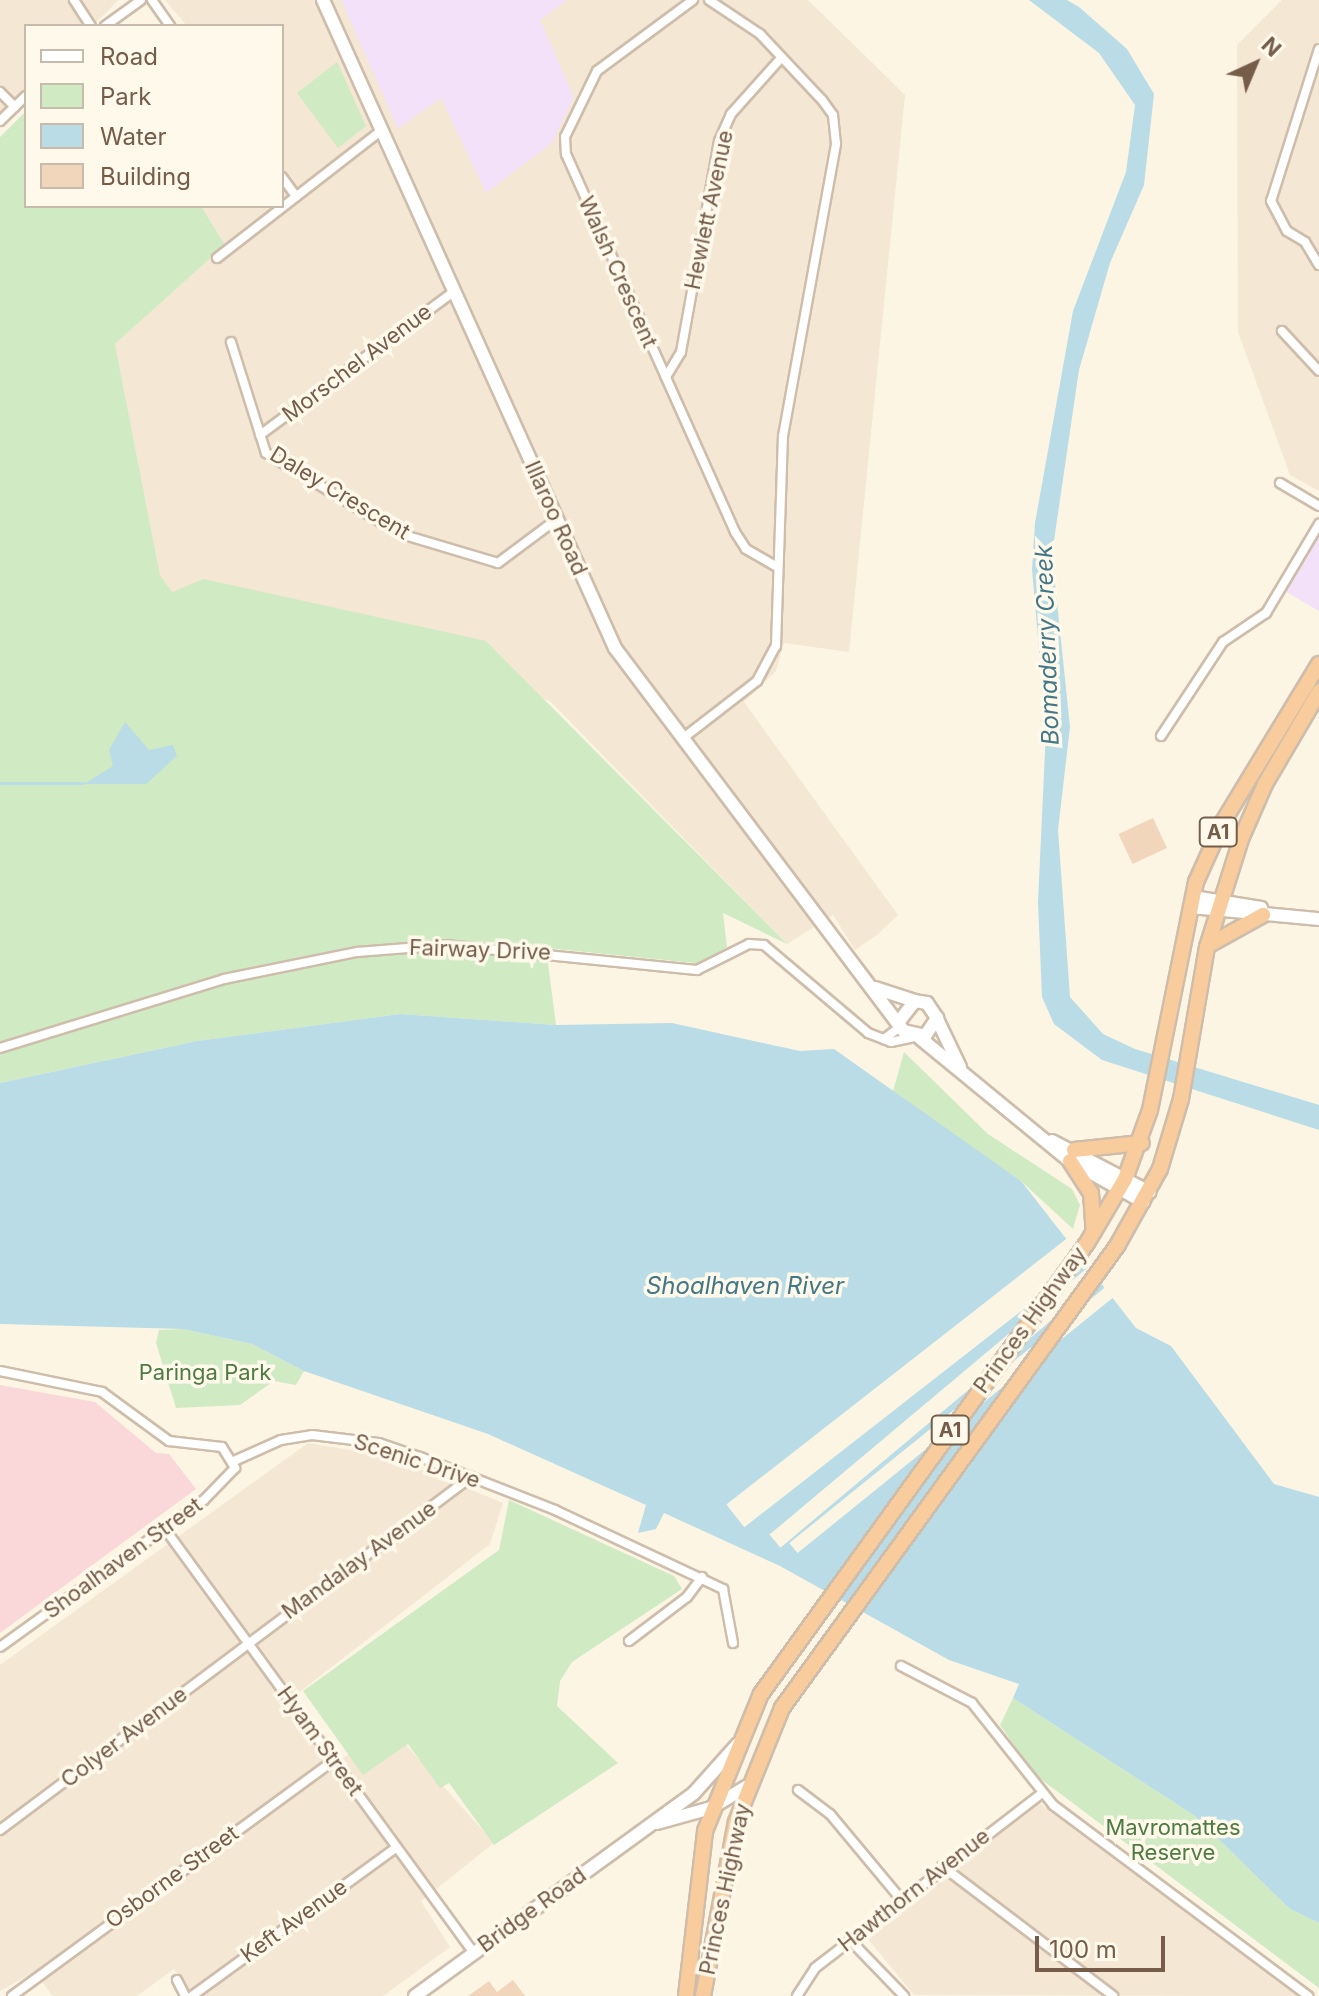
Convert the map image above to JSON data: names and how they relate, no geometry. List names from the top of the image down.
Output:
{
  "streets": {
    "highway": ["A1", "Princes Highway"],
    "main road": ["Illaroo Road", "Bridge Road"],
    "street": [
      "Hewlett Avenue",
      "Walsh Crescent",
      "Morschel Avenue",
      "Daley Crescent",
      "Fairway Drive",
      "Scenic Drive",
      "Shoalhaven Street",
      "Mandalay Avenue",
      "Colyer Avenue",
      "Hyam Street",
      "Osborne Street",
      "Hawthorn Avenue",
      "Keft Avenue"
    ]
  },
  "crossings": [
    ["Hewlett Avenue", "Walsh Crescent"],
    ["Morschel Avenue", "Daley Crescent"],
    ["Morschel Avenue", "Illaroo Road"],
    ["Daley Crescent", "Illaroo Road"],
    ["Illaroo Road", "Princes Highway"],
    ["Princes Highway", "Bridge Road"],
    ["Scenic Drive", "Shoalhaven Street"],
    ["Scenic Drive", "Mandalay Avenue"],
    ["Shoalhaven Street", "Hyam Street"],
    ["Mandalay Avenue", "Colyer Avenue"],
    ["Mandalay Avenue", "Hyam Street"],
    ["Colyer Avenue", "Hyam Street"],
    ["Hyam Street", "Osborne Street"],
    ["Hyam Street", "Bridge Road"],
    ["Hyam Street", "Keft Avenue"]
  ],
  "water": ["Bomaderry Creek", "Shoalhaven River"],
  "parks": ["Paringa Park", "Mavromattes Reserve"],
  "legend": [
    "Road",
    "Park",
    "Water",
    "Building"
  ],
  "scale_bar": "100 m",
  "north": "top right"
}
